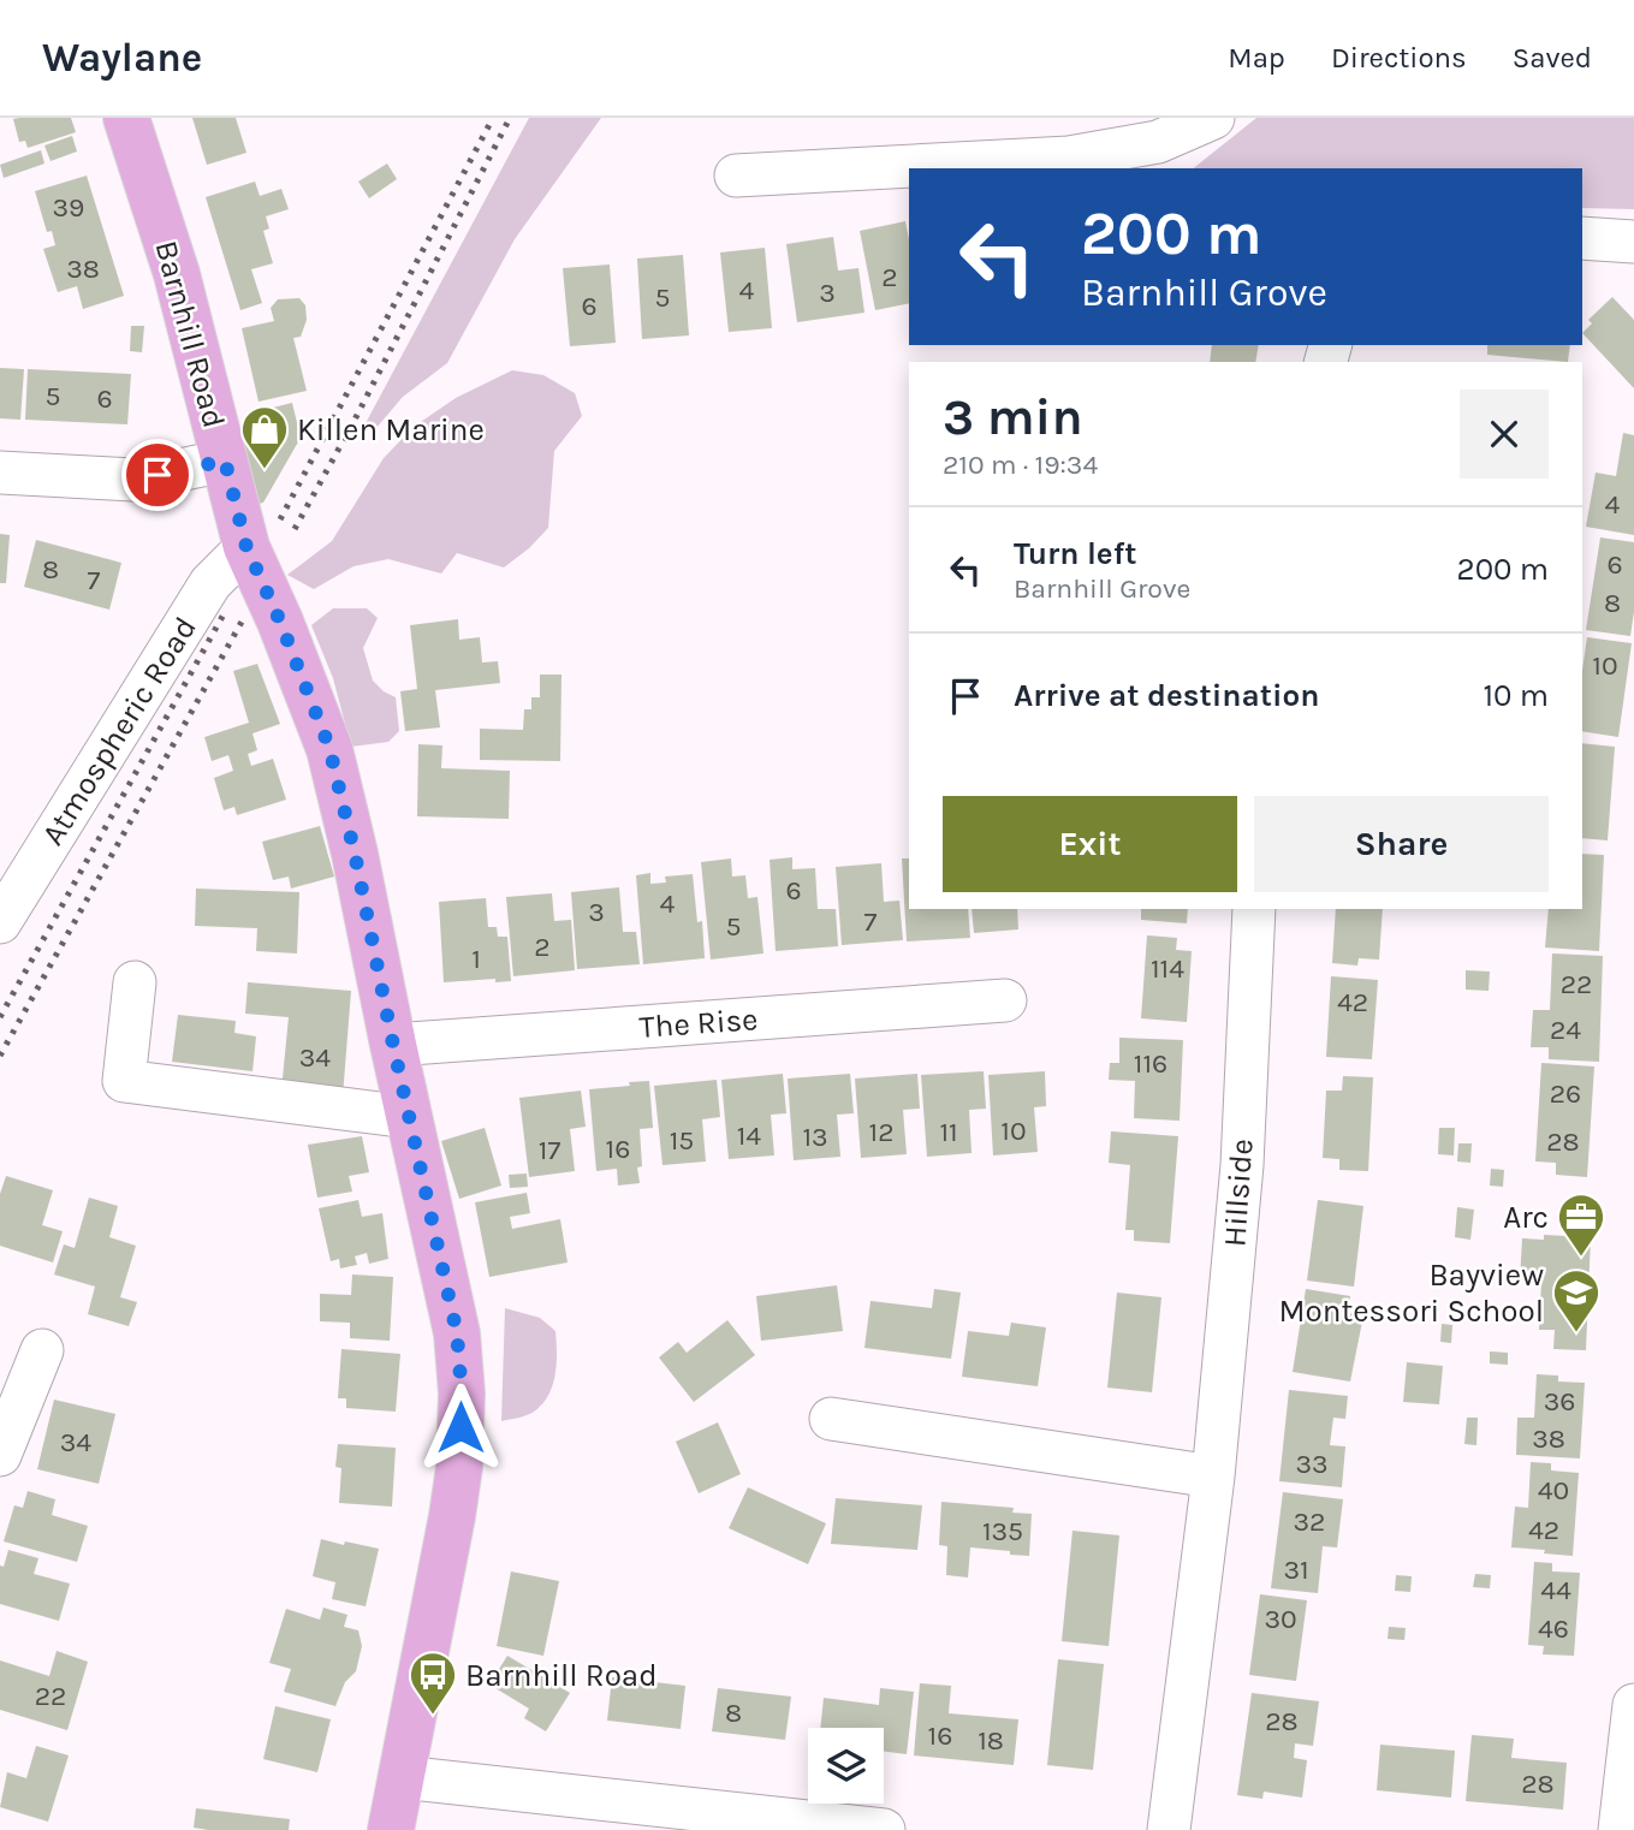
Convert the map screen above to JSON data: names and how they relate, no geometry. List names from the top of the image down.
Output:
{
  "streets": {
    "main road": ["Barnhill Road"],
    "street": ["Atmospheric Road", "The Rise", "Hillside"]
  },
  "crossings": [
    ["Barnhill Road", "Atmospheric Road"],
    ["Barnhill Road", "The Rise"]
  ],
  "places": {
    "shop": ["Killen Marine"],
    "office": ["Arc"],
    "school or university": ["Bayview Montessori School"],
    "bus stop": ["Barnhill Road"]
  },
  "house_numbers": [
    "39",
    "38",
    "2",
    "4",
    "3",
    "5",
    "6",
    "5",
    "6",
    "4",
    "6",
    "8",
    "7",
    "8",
    "10",
    "6",
    "4",
    "3",
    "7",
    "5",
    "2",
    "1",
    "114",
    "22",
    "42",
    "24",
    "34",
    "116",
    "26",
    "10",
    "12",
    "11",
    "14",
    "13",
    "15",
    "28",
    "16",
    "17",
    "36",
    "38",
    "34",
    "33",
    "40",
    "32",
    "42",
    "135",
    "31",
    "44",
    "30",
    "46",
    "22",
    "8",
    "28",
    "16",
    "18",
    "28"
  ],
  "page": {
    "header": "Waylane",
    "nav": ["Map", "Directions", "Saved"],
    "turn": ["200 m", "Barnhill Grove"],
    "heading": ["3 min", "210 m · 19:34"],
    "list": [
      {
        "name": "Turn left",
        "note": "Barnhill Grove",
        "value": "200 m"
      },
      {
        "name": "Arrive at destination",
        "value": "10 m"
      }
    ],
    "buttons": ["Exit", "Share"]
  }
}
